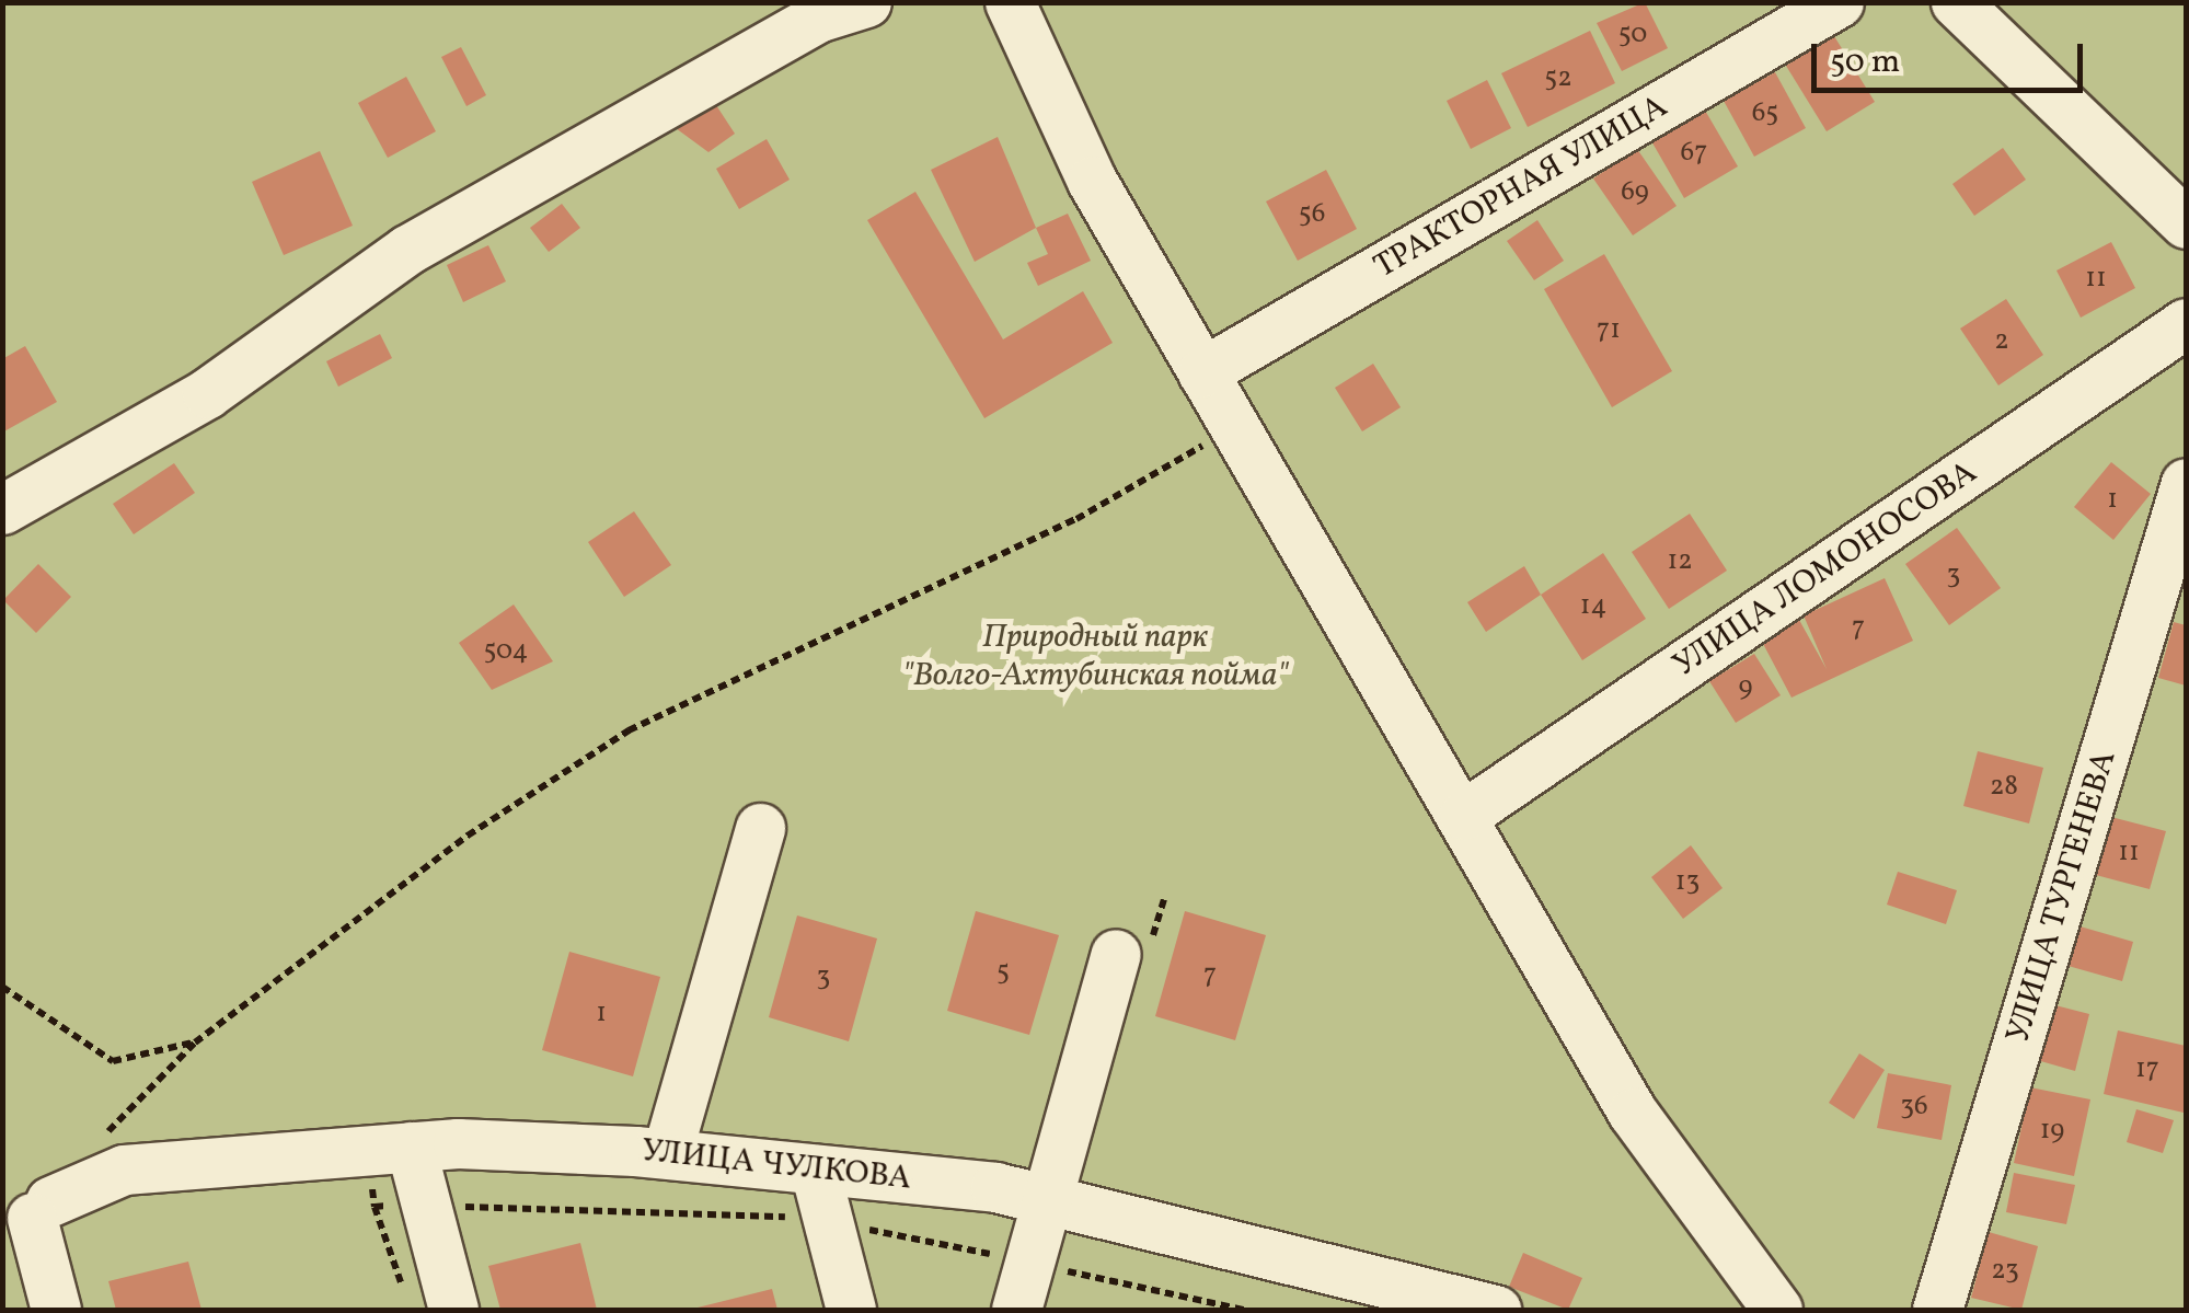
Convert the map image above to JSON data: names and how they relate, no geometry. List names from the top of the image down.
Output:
{
  "streets": {
    "street": [
      "ТРАКТОРНАЯ УЛИЦА",
      "УЛИЦА ЛОМОНОСОВА",
      "УЛИЦА ТУРГЕНЕВА",
      "УЛИЦА ЧУЛКОВА"
    ]
  },
  "parks": ["Природный парк \"Волго-Ахтубинская пойма\""],
  "house_numbers": [
    "50",
    "52",
    "65",
    "67",
    "69",
    "56",
    "11",
    "71",
    "2",
    "1",
    "12",
    "3",
    "14",
    "7",
    "504",
    "9",
    "28",
    "11",
    "13",
    "5",
    "7",
    "3",
    "1",
    "17",
    "36",
    "19",
    "23"
  ],
  "scale_bar": "50 m"
}
